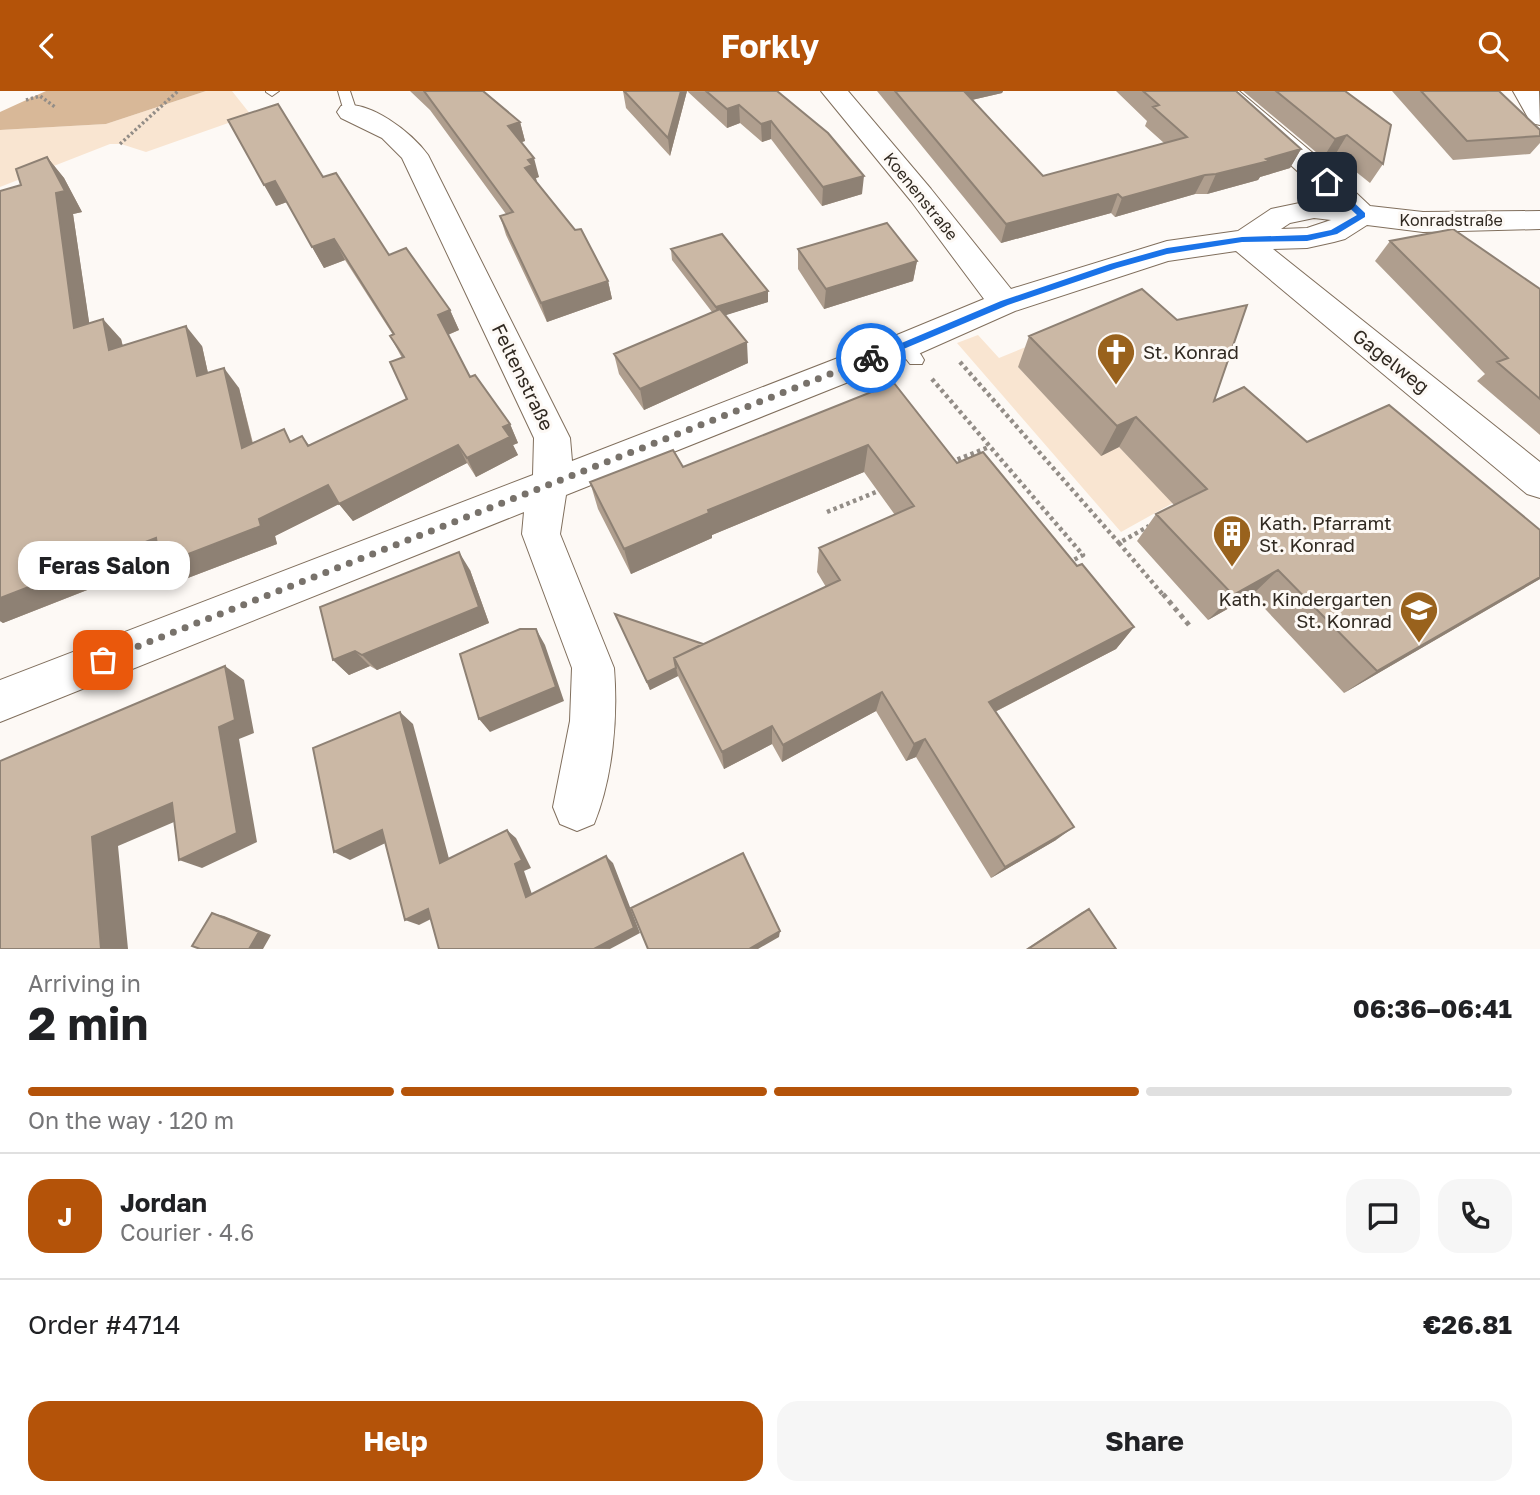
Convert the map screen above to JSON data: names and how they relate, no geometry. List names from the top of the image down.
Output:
{
  "streets": {
    "street": [
      "Koenenstraße",
      "Konradstraße",
      "Gagelweg",
      "Feltenstraße"
    ]
  },
  "places": {
    "church": ["St. Konrad"],
    "building": ["Kath. Pfarramt St. Konrad"],
    "school or university": ["Kath. Kindergarten St. Konrad"],
    "other": ["Feras Salon"]
  },
  "page": {
    "header": "Forkly",
    "bubble": "Feras Salon",
    "heading": ["2 min", "Arriving in", "06:36–06:41"],
    "panel": [
      "Jordan",
      "Courier · 4.6",
      "Order #4714",
      "€26.81"
    ],
    "bar": "On the way · 120 m",
    "round": "J",
    "buttons": ["Help", "Share"]
  }
}
